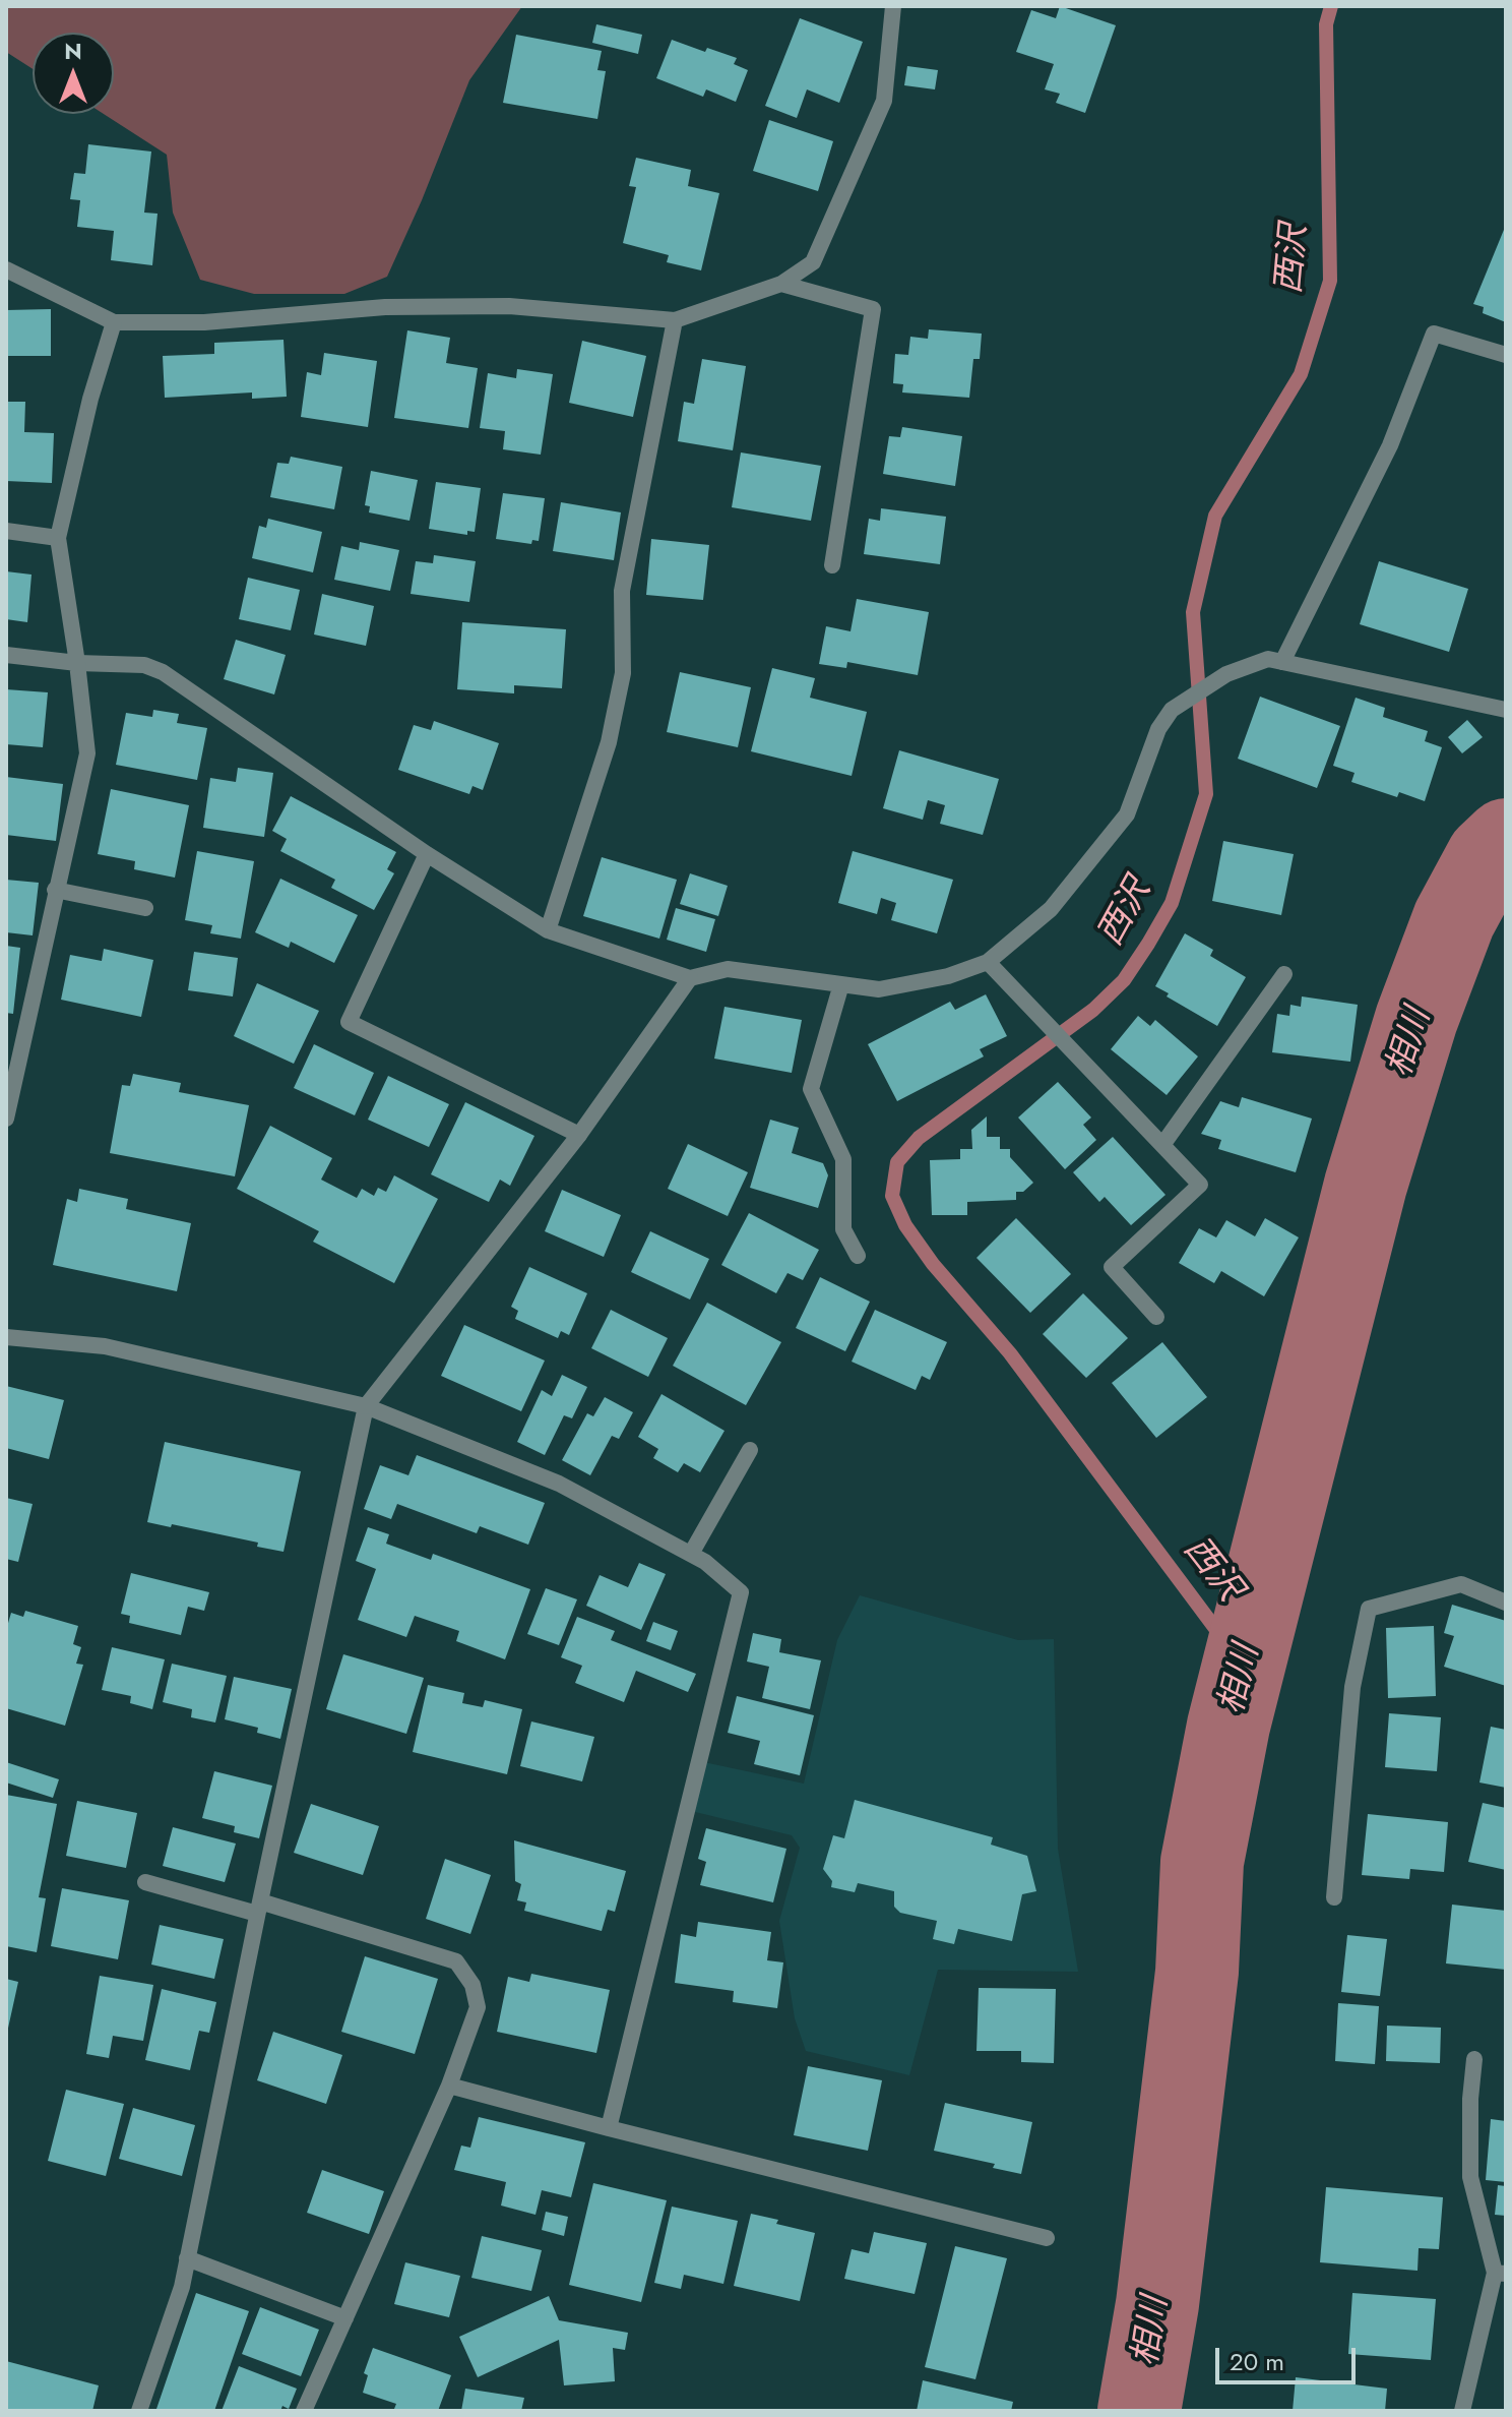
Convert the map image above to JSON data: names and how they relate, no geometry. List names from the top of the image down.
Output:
{
  "water": ["西沢", "相川"],
  "scale_bar": "20 m",
  "north": "top"
}
